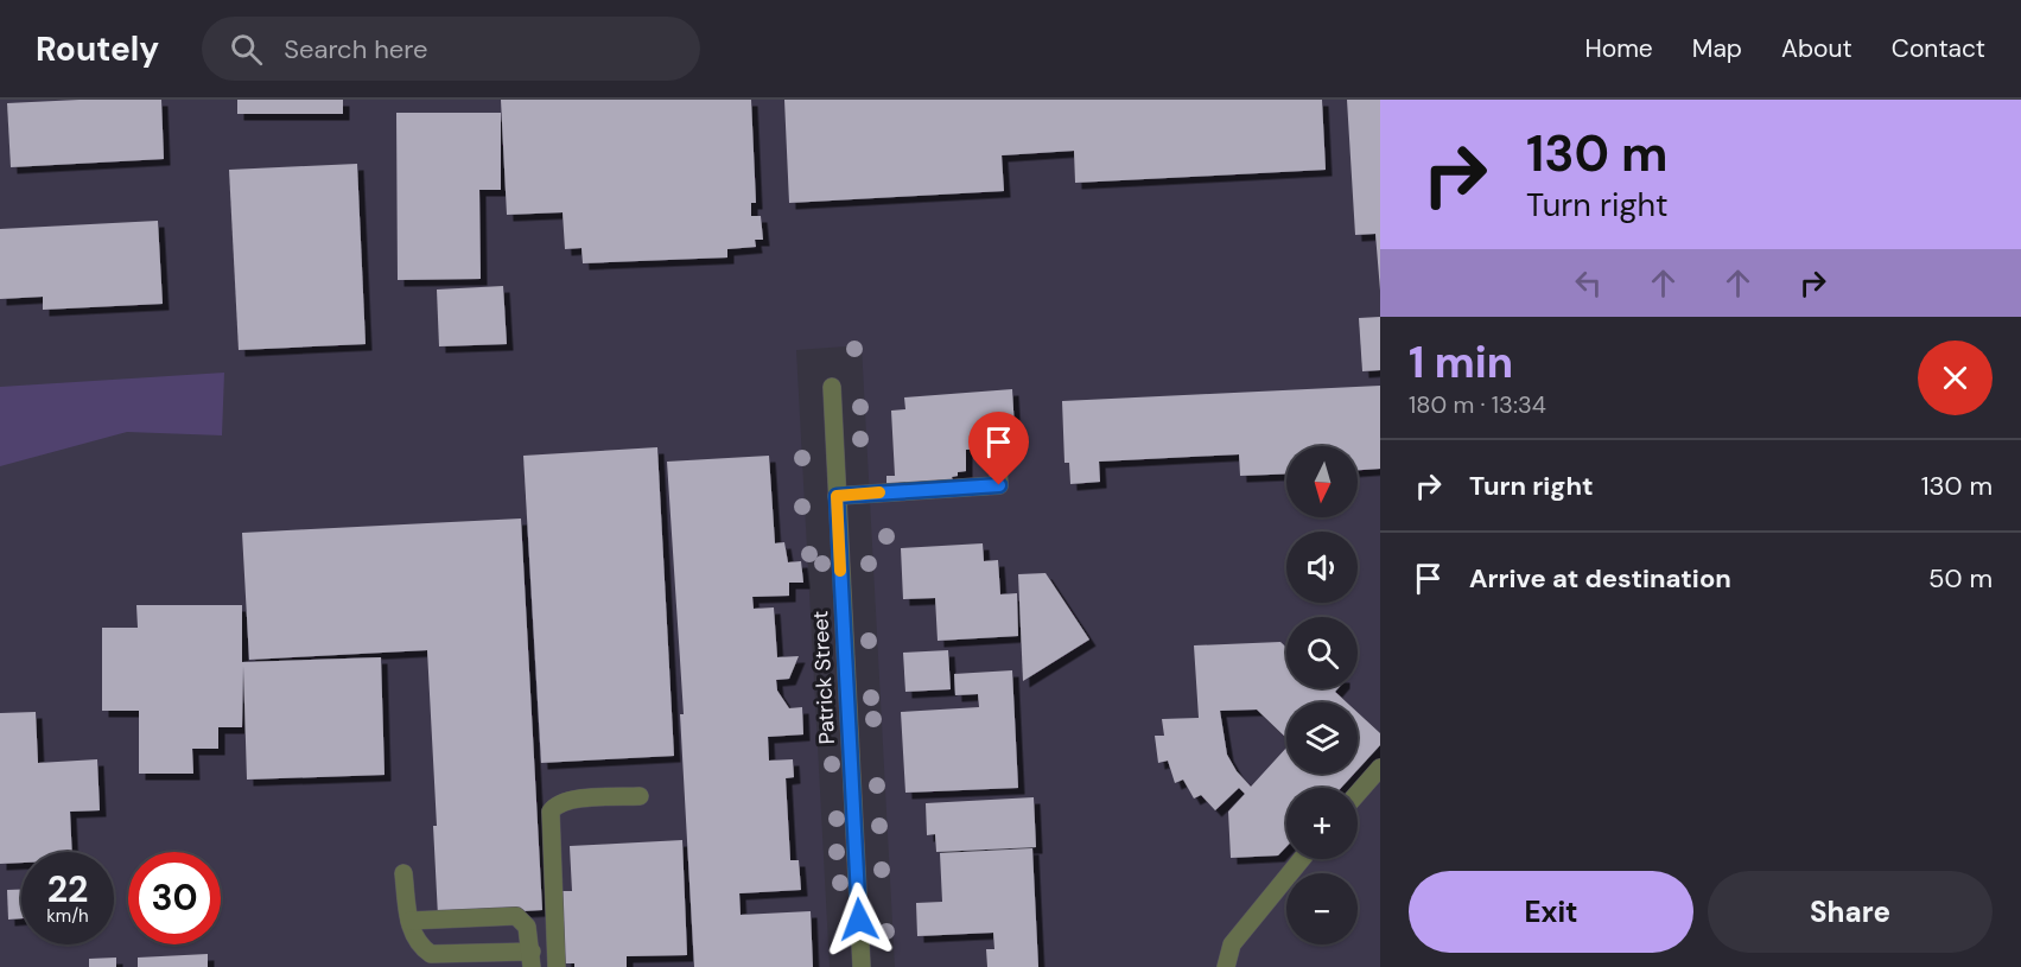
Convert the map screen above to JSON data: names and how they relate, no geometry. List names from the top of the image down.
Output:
{
  "streets": {
    "street": ["Patrick Street"]
  },
  "north": "bottom",
  "page": {
    "header": "Routely",
    "search": "Search here",
    "nav": [
      "Home",
      "Map",
      "About",
      "Contact"
    ],
    "turn": ["130 m", "Turn right"],
    "heading": ["1 min", "180 m · 13:34"],
    "list": [
      {
        "name": "Turn right",
        "value": "130 m"
      },
      {
        "name": "Arrive at destination",
        "value": "50 m"
      }
    ],
    "map_buttons": ["+", "−"],
    "speed": "22 km/h",
    "limit": "30",
    "buttons": ["Exit", "Share"]
  }
}
